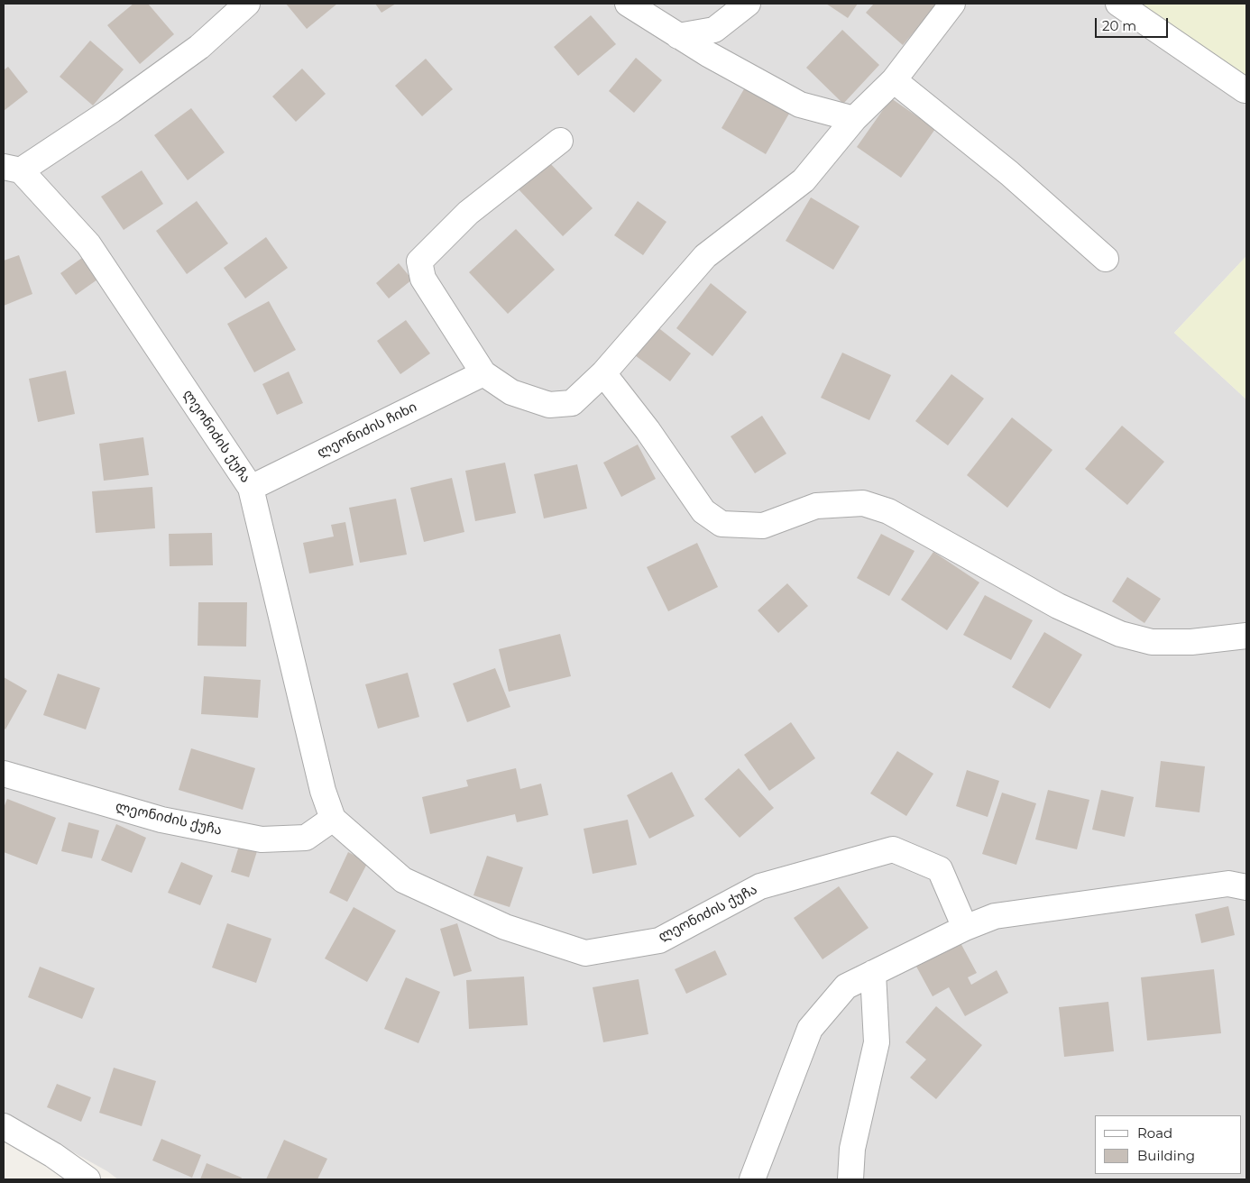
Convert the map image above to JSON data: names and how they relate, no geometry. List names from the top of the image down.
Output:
{
  "streets": {
    "street": ["ლეონიძის ჩიხი", "ლეონიძის ქუჩა"]
  },
  "crossings": [
    ["ლეონიძის ჩიხი", "ლეონიძის ქუჩა"]
  ],
  "legend": ["Road", "Building"],
  "scale_bar": "20 m"
}
